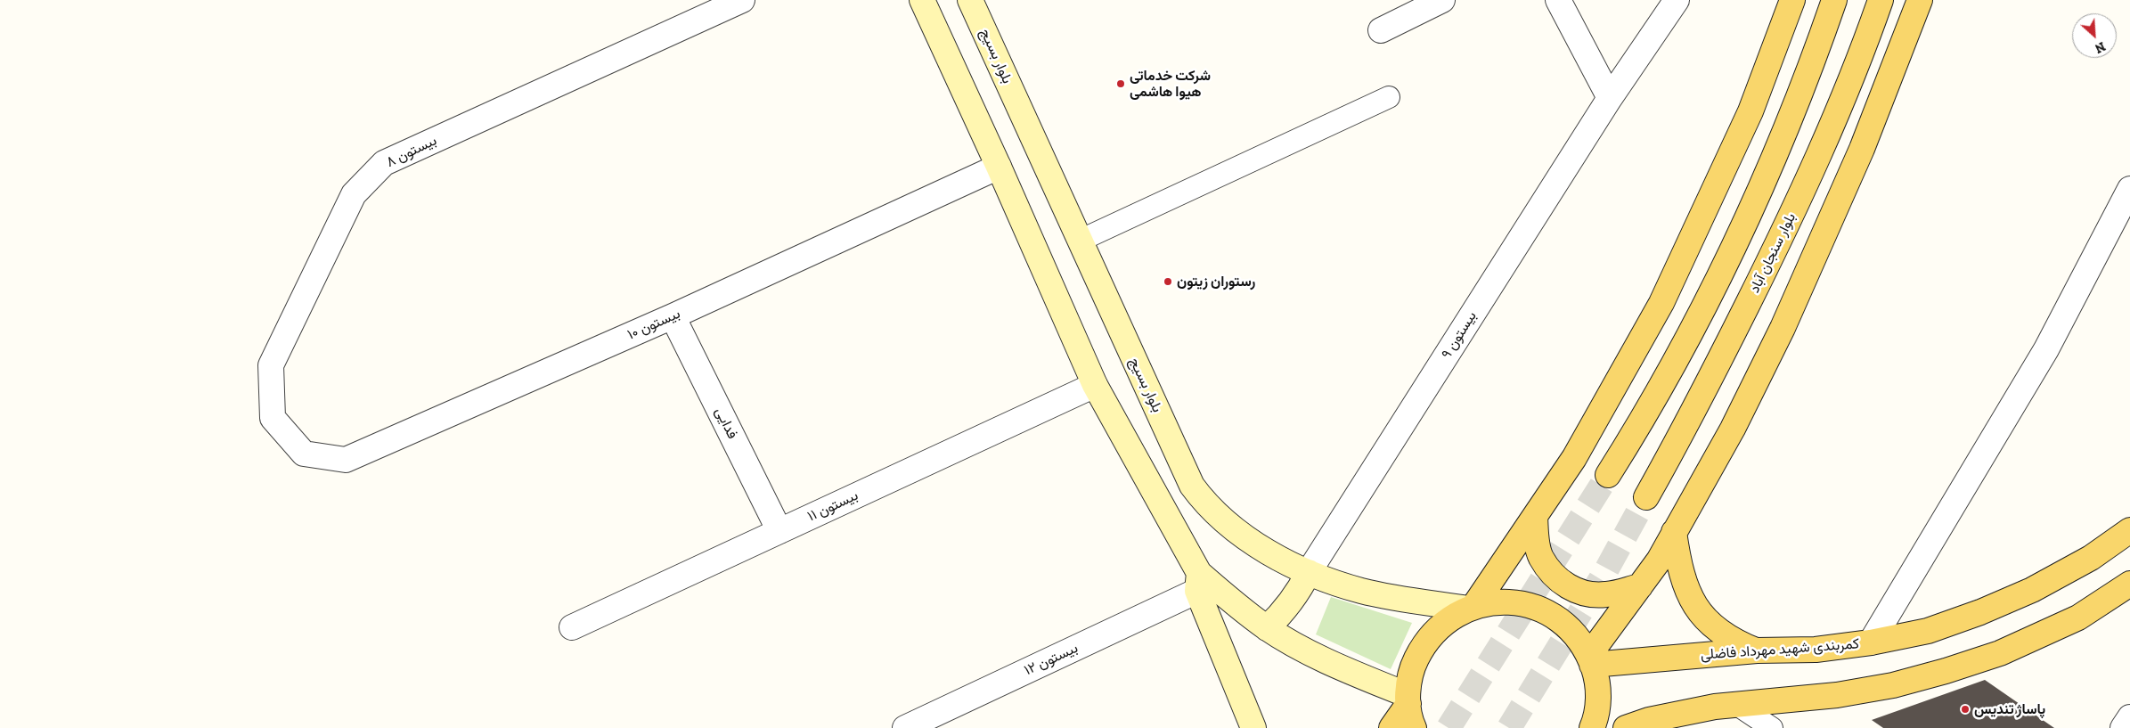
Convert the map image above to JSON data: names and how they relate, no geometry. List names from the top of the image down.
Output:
{
  "streets": {
    "main road": ["بلوار بسیج", "بلوار سنجان آباد", "کمربندی شهید مهرداد فاضلی"],
    "street": [
      "بیستون ۸",
      "بیستون ۱۰",
      "بیستون ۹",
      "فدایی",
      "بیستون ۱۱",
      "بیستون ۱۲"
    ]
  },
  "crossings": [
    ["بلوار بسیج", "بیستون ۹"],
    ["بیستون ۸", "بیستون ۱۰"],
    ["بیستون ۱۰", "فدایی"],
    ["فدایی", "بیستون ۱۱"]
  ],
  "places": ["شرکت خدماتی هیوا هاشمی", "رستوران زیتون", "پاساژ تندیس"],
  "north": "bottom right"
}
